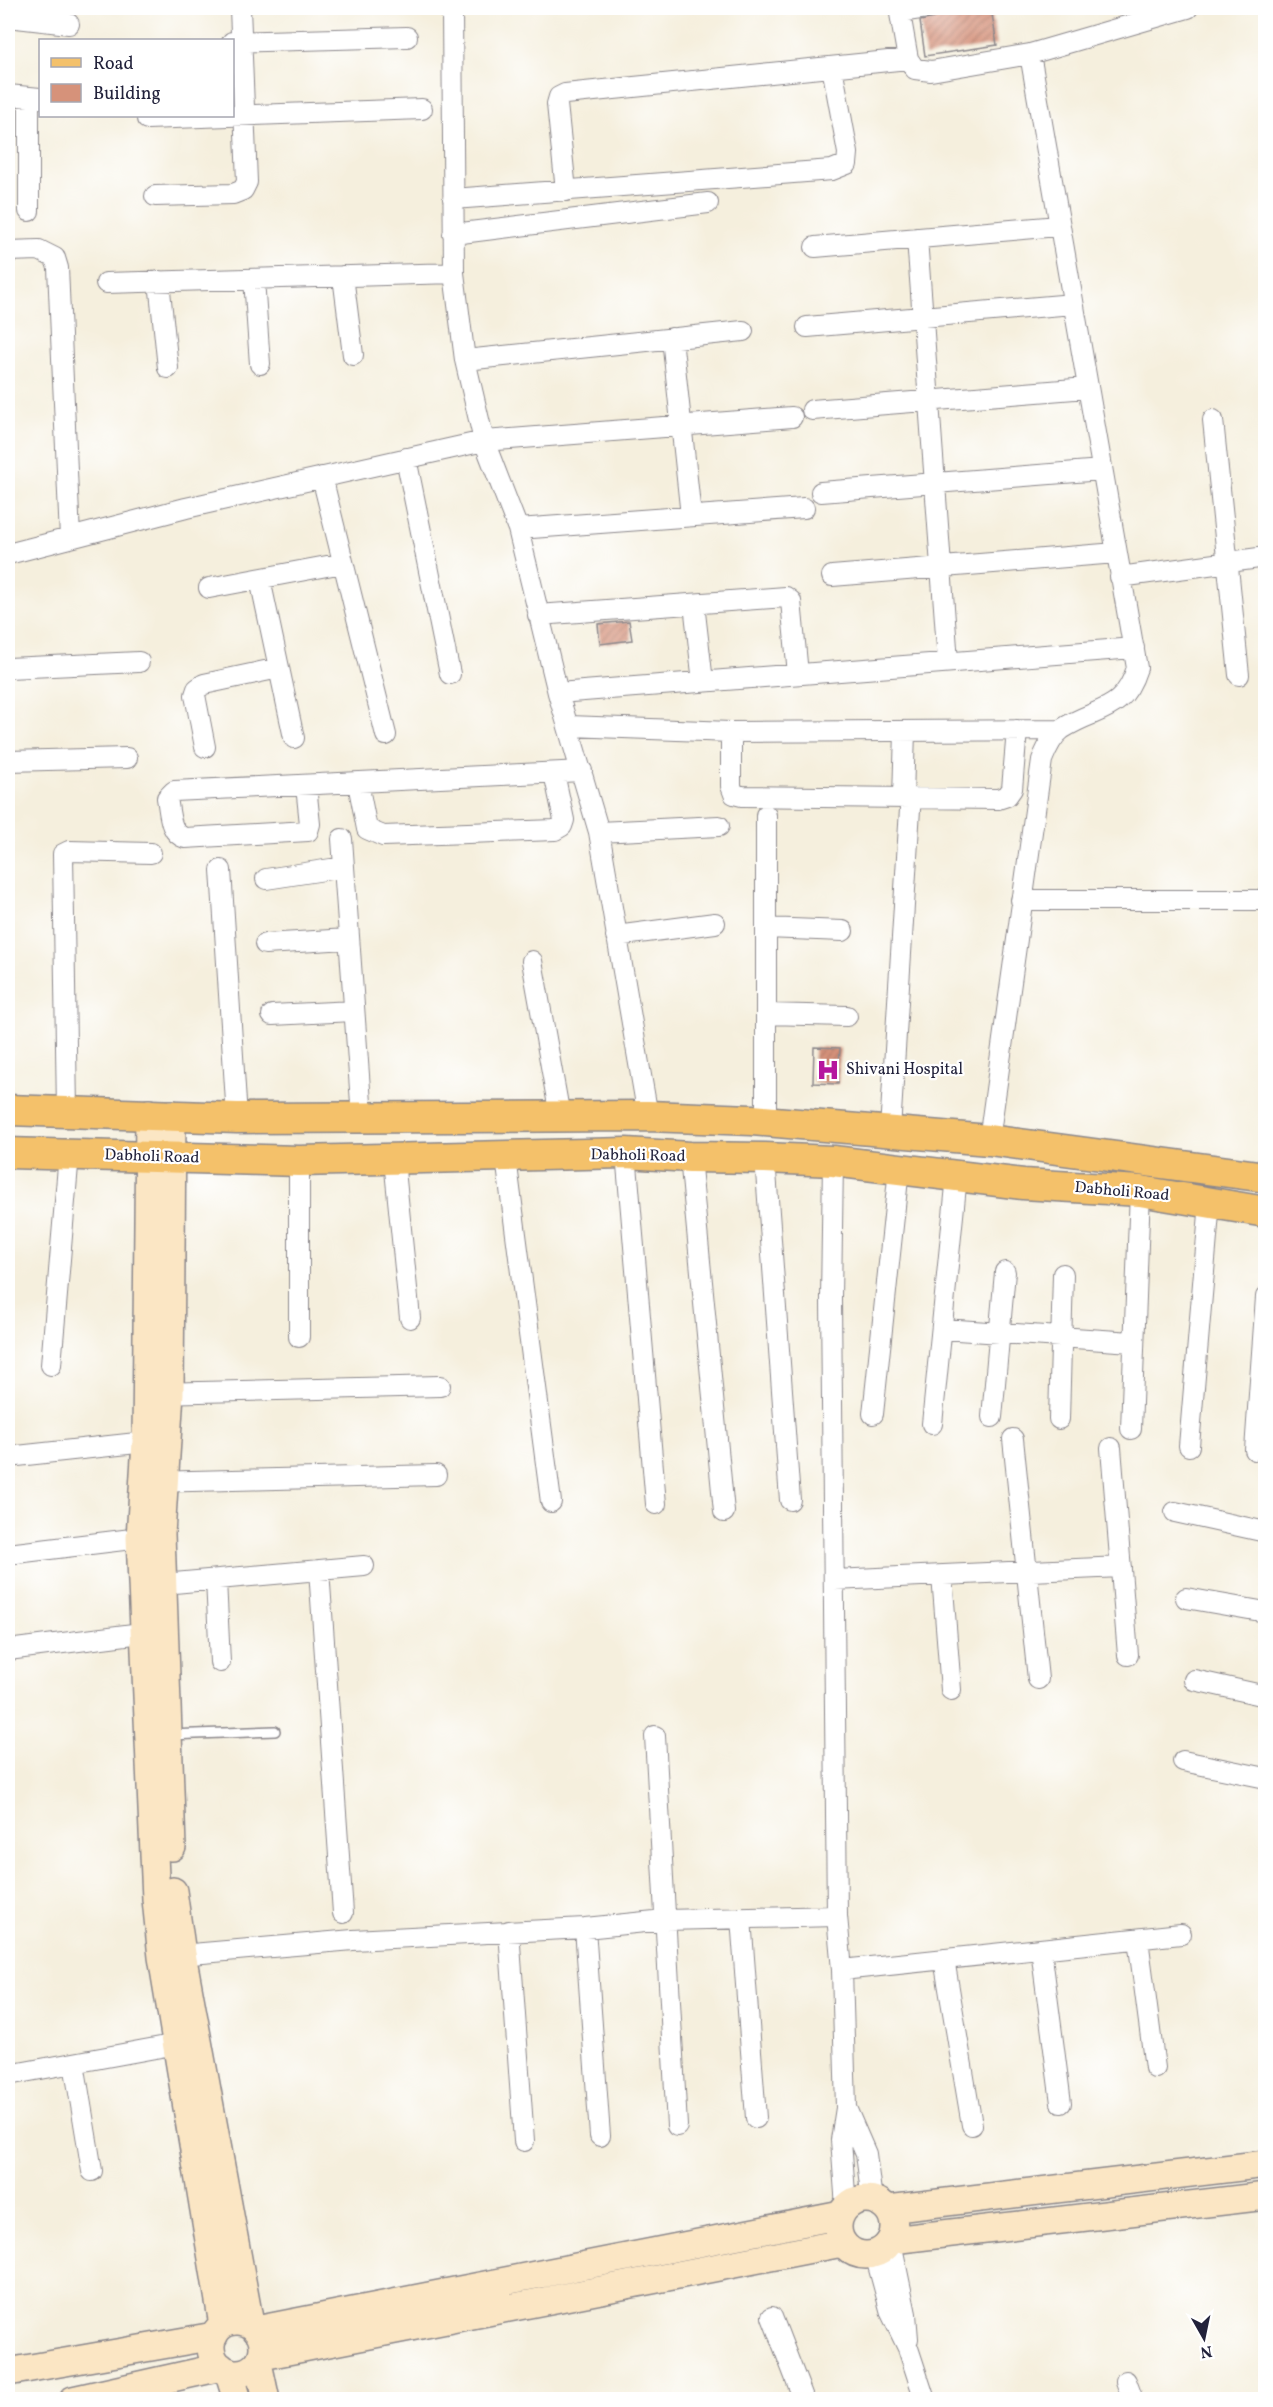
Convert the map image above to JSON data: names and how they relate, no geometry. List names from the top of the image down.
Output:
{
  "streets": {
    "main road": ["Dabholi Road"]
  },
  "places": {
    "hospital": ["Shivani Hospital"]
  },
  "legend": ["Road", "Building"],
  "north": "bottom"
}
